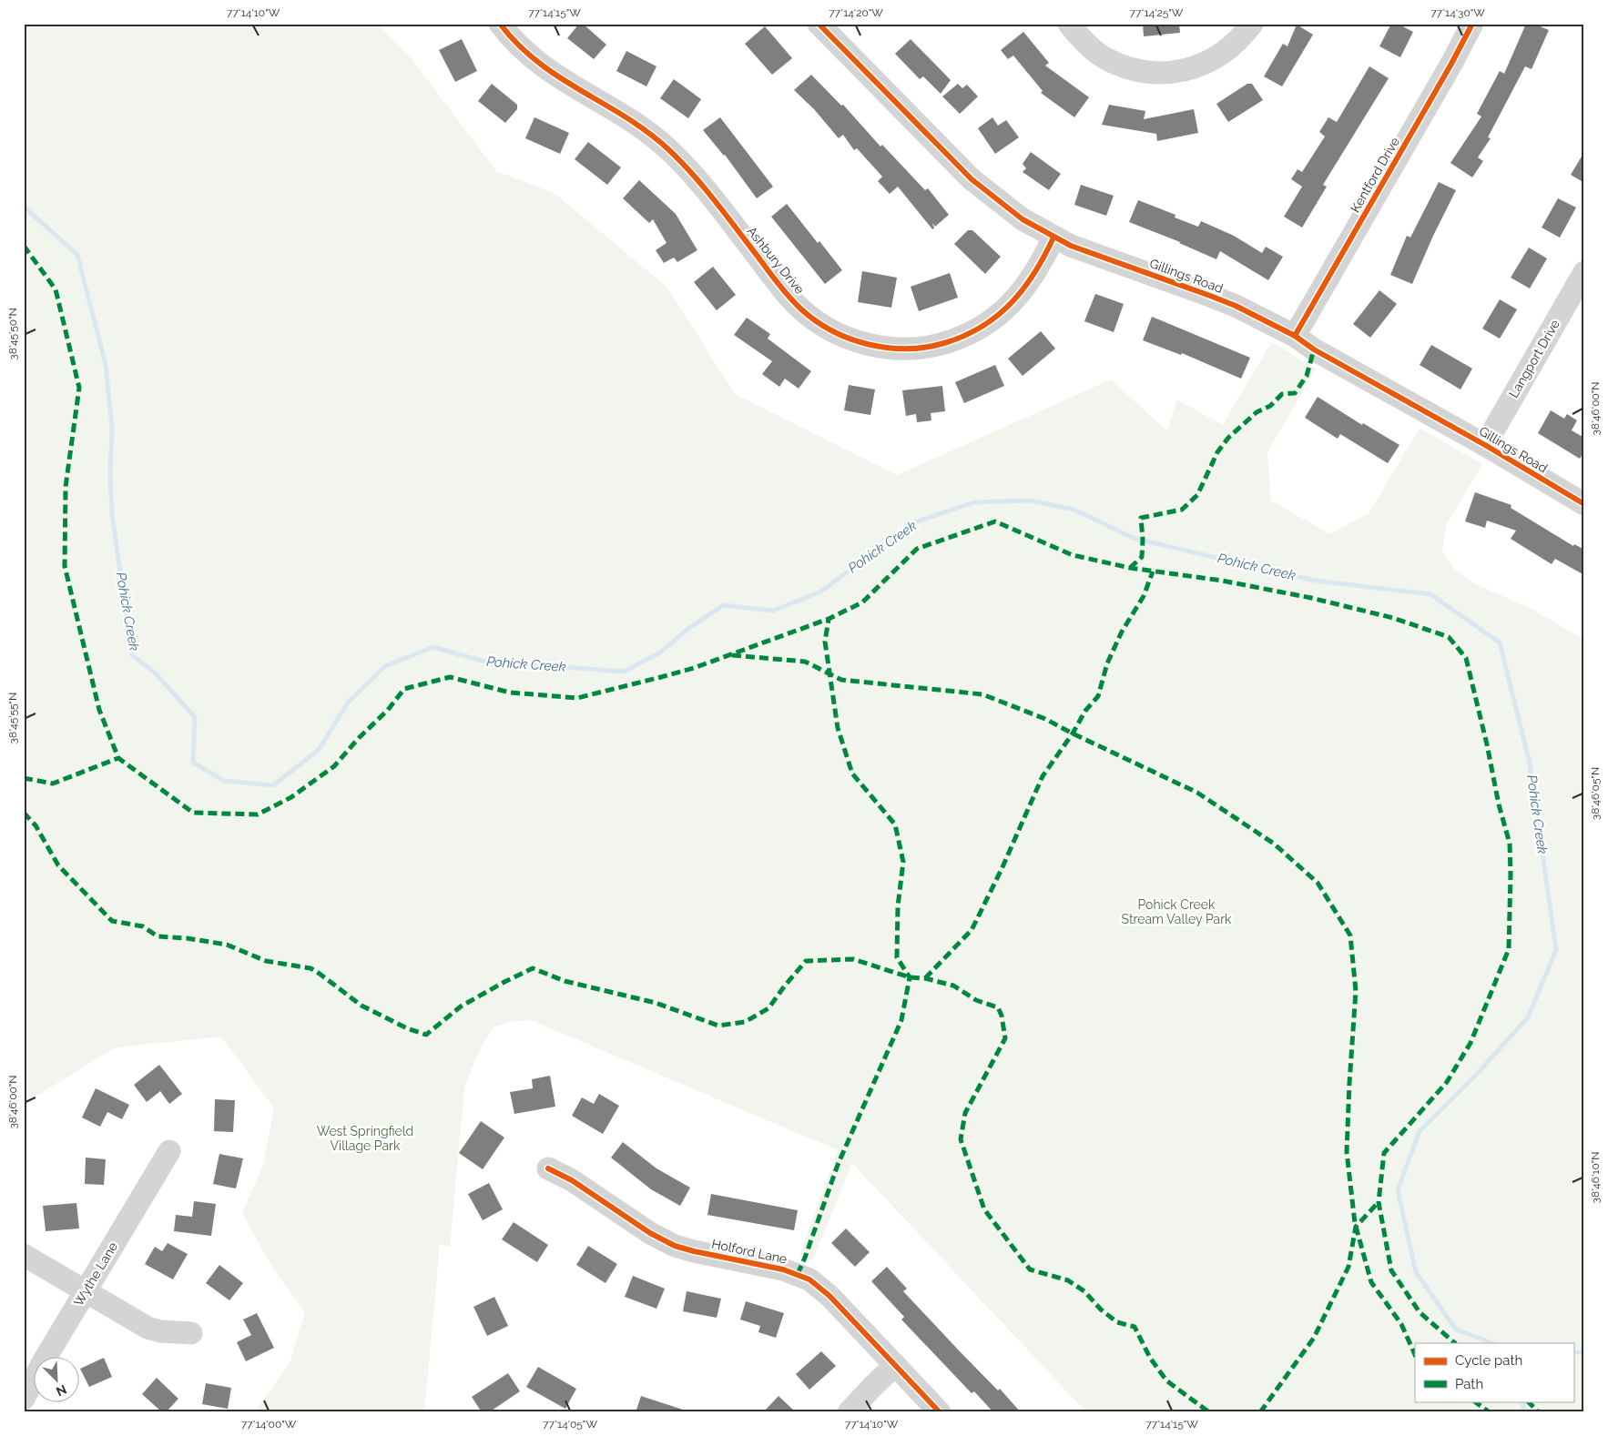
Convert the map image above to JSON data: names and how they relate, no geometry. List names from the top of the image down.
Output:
{
  "streets": {
    "street": [
      "Kentford Drive",
      "Ashbury Drive",
      "Gillings Road",
      "Langport Drive",
      "Holford Lane",
      "Wythe Lane"
    ]
  },
  "crossings": [
    ["Kentford Drive", "Gillings Road"],
    ["Ashbury Drive", "Gillings Road"],
    ["Gillings Road", "Langport Drive"]
  ],
  "water": ["Pohick Creek"],
  "parks": ["Pohick Creek Stream Valley Park", "West Springfield Village Park"],
  "legend": ["Cycle path", "Path"],
  "north": "bottom right",
  "coordinates": [
    "77°14'10\"W",
    "77°14'15\"W",
    "77°14'20\"W",
    "77°14'25\"W",
    "77°14'30\"W",
    "38°45'50\"N",
    "38°46'00\"N",
    "38°45'55\"N",
    "38°46'05\"N",
    "38°46'10\"N",
    "77°14'00\"W",
    "77°14'05\"W"
  ]
}
